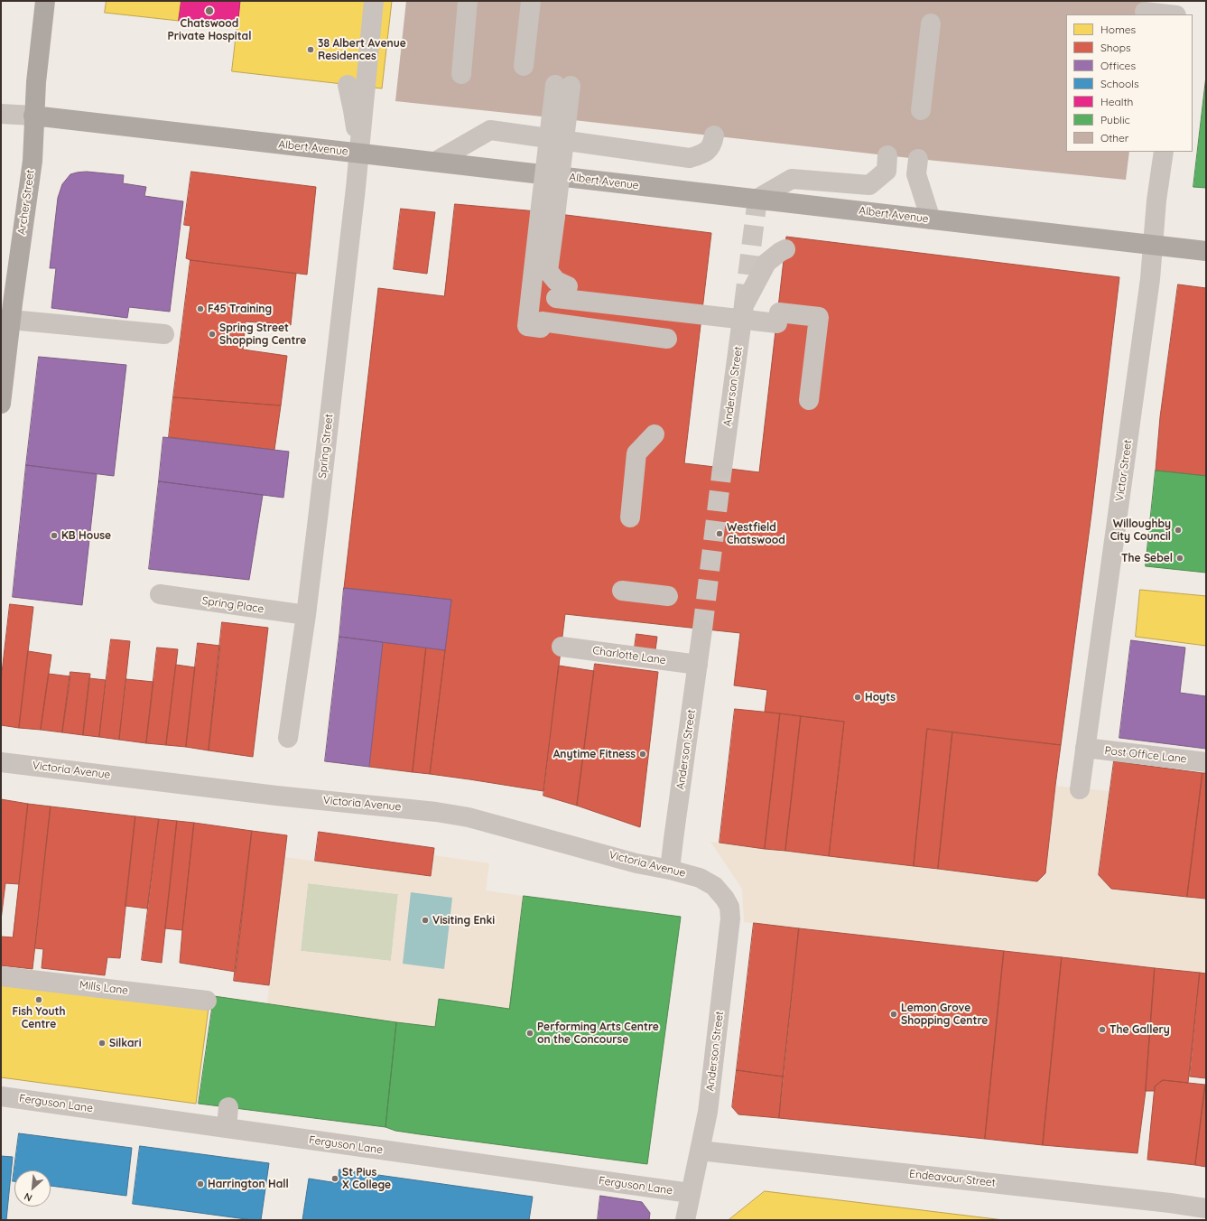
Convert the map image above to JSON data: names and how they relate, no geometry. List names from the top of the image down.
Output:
{
  "streets": {
    "main road": ["Albert Avenue", "Archer Street"],
    "street": [
      "Anderson Street",
      "Spring Street",
      "Victor Street",
      "Spring Place",
      "Charlotte Lane",
      "Post Office Lane",
      "Victoria Avenue",
      "Mills Lane",
      "Ferguson Lane",
      "Endeavour Street"
    ]
  },
  "crossings": [
    ["Albert Avenue", "Archer Street"],
    ["Albert Avenue", "Spring Street"],
    ["Albert Avenue", "Victor Street"],
    ["Anderson Street", "Charlotte Lane"],
    ["Anderson Street", "Victoria Avenue"],
    ["Anderson Street", "Ferguson Lane"],
    ["Anderson Street", "Endeavour Street"],
    ["Spring Street", "Spring Place"],
    ["Victor Street", "Post Office Lane"]
  ],
  "places": [
    "Chatswood Private Hospital",
    "38 Albert Avenue Residences",
    "F45 Training",
    "Spring Street Shopping Centre",
    "Willoughby City Council",
    "Westfield Chatswood",
    "KB House",
    "The Sebel",
    "Hoyts",
    "Anytime Fitness",
    "Visiting Enki",
    "Fish Youth Centre",
    "Lemon Grove Shopping Centre",
    "The Gallery",
    "Performing Arts Centre on the Concourse",
    "Silkari",
    "St Pius X College",
    "Harrington Hall"
  ],
  "legend": [
    "Homes",
    "Shops",
    "Offices",
    "Schools",
    "Health",
    "Public",
    "Other"
  ],
  "north": "bottom left"
}
